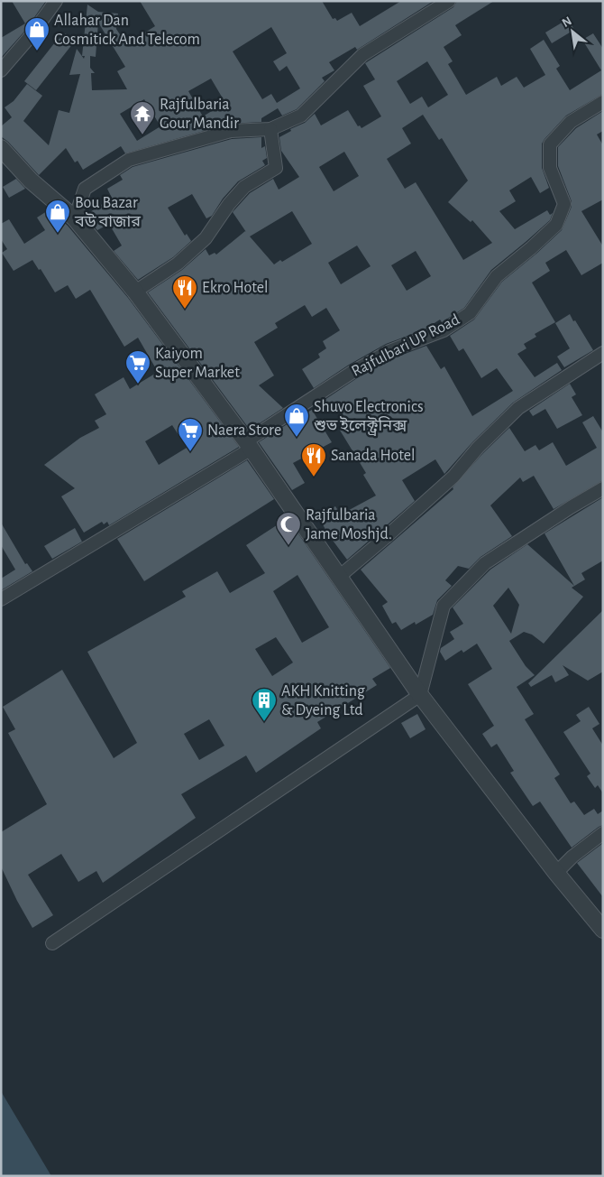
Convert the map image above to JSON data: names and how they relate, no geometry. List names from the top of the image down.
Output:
{
  "streets": {
    "street": ["Rajfulbari UP Road"]
  },
  "places": {
    "shop": ["Allahar Dan Cosmitick And Telecom", "Bou Bazar বউ বাজার", "Shuvo Electronics শুভ ইলেক্ট্রনিক্স"],
    "temple": ["Rajfulbaria Gour Mandir"],
    "restaurant": ["Ekro Hotel", "Sanada Hotel"],
    "supermarket": ["Kaiyom Super Market", "Naera Store"],
    "mosque": ["Rajfulbaria Jame Moshjd."],
    "building": ["AKH Knitting & Dyeing Ltd"]
  },
  "north": "top left"
}
